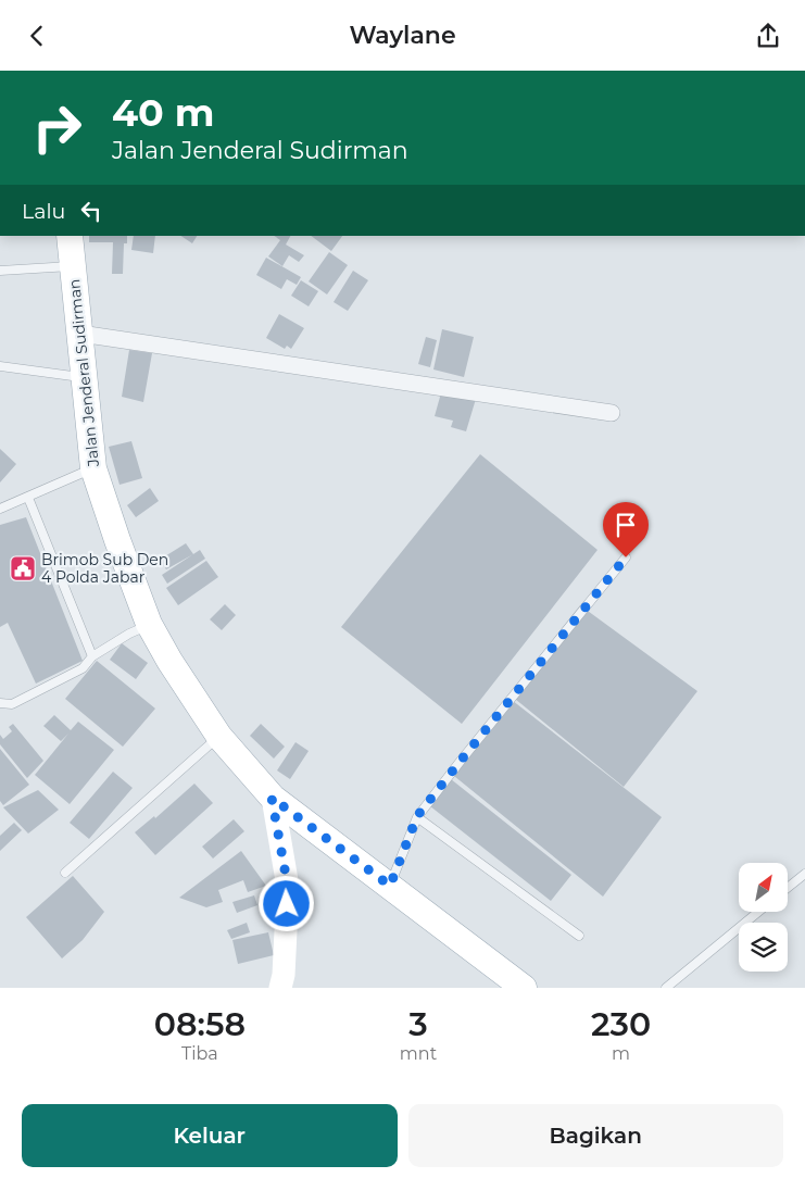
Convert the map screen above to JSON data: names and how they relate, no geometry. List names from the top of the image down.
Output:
{
  "streets": {
    "main road": ["Jalan Jenderal Sudirman"]
  },
  "places": {
    "public building": ["Brimob Sub Den 4 Polda Jabar"]
  },
  "north": "top right",
  "page": {
    "header": "Waylane",
    "turn": ["40 m", "Jalan Jenderal Sudirman"],
    "then": "Lalu",
    "eta": [
      "08:58",
      "Tiba",
      "3",
      "mnt",
      "230",
      "m"
    ],
    "buttons": ["Keluar", "Bagikan"]
  }
}
